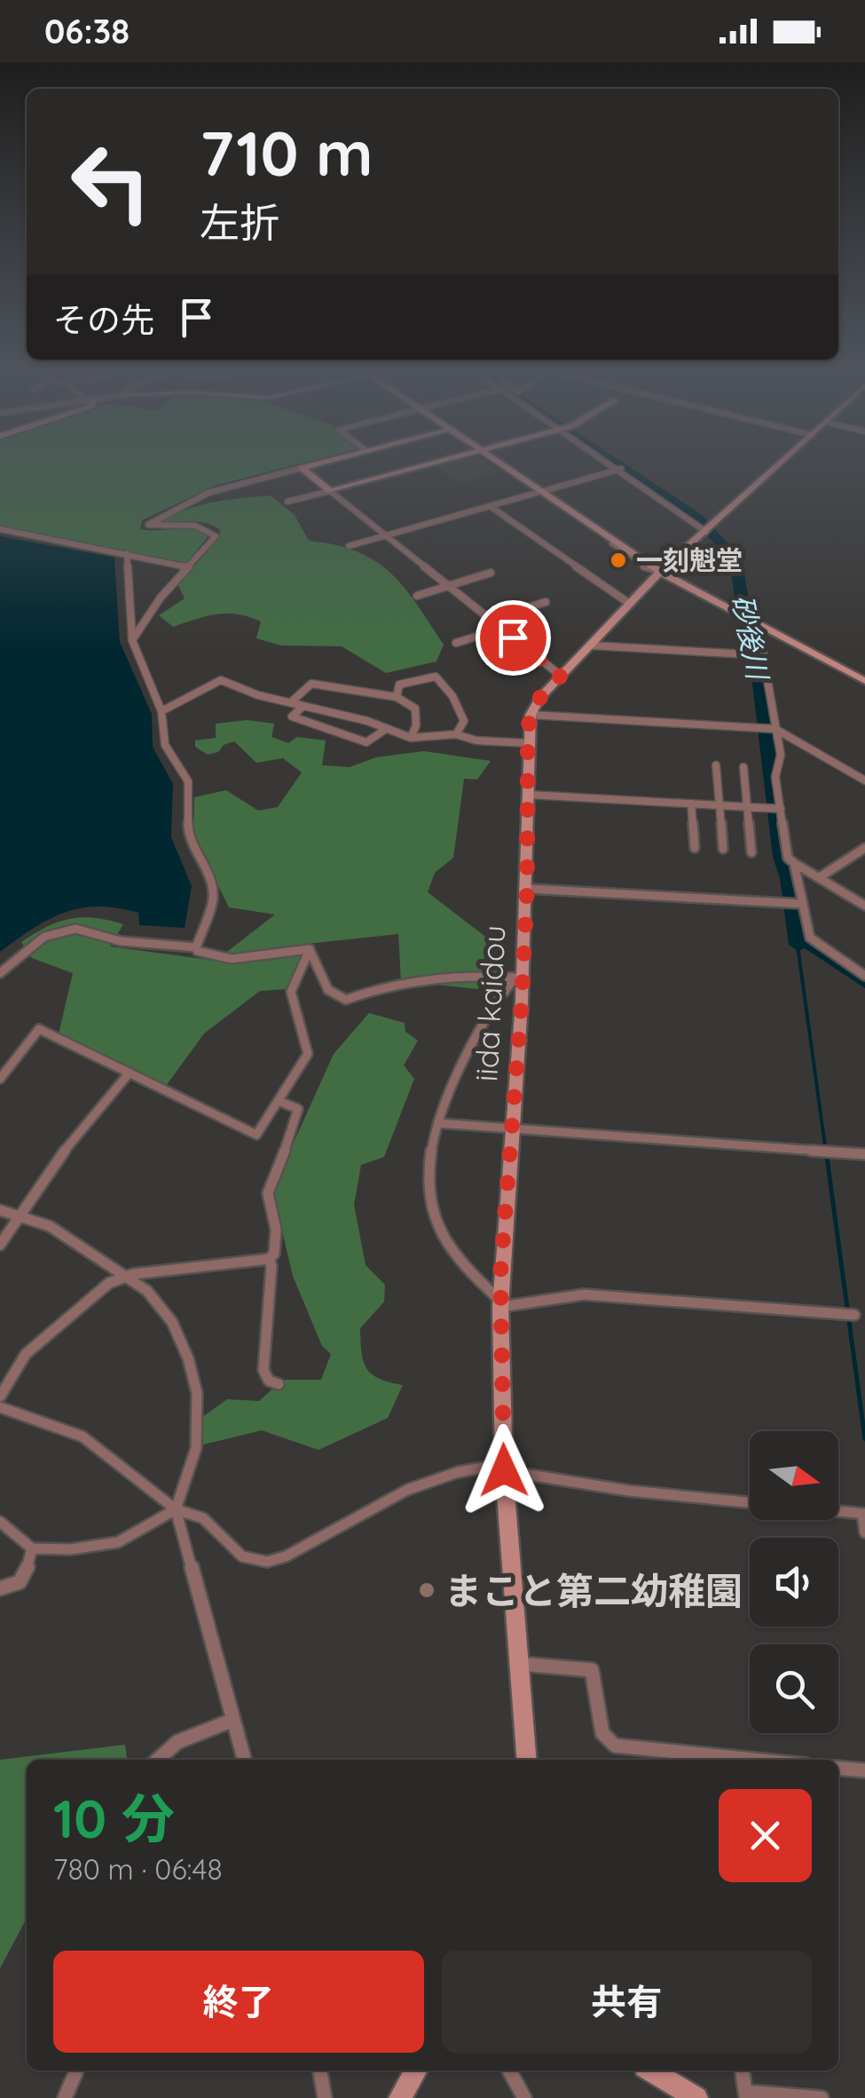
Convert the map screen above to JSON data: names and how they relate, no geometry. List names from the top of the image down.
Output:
{
  "streets": {
    "street": ["iida kaidou"]
  },
  "water": ["砂後川"],
  "places": ["一刻魁堂", "まこと第二幼稚園"],
  "north": "right",
  "page": {
    "status": "06:38",
    "turn": ["710 m", "左折"],
    "then": "その先",
    "heading": ["10 分", "780 m · 06:48"],
    "buttons": ["終了", "共有"]
  }
}
